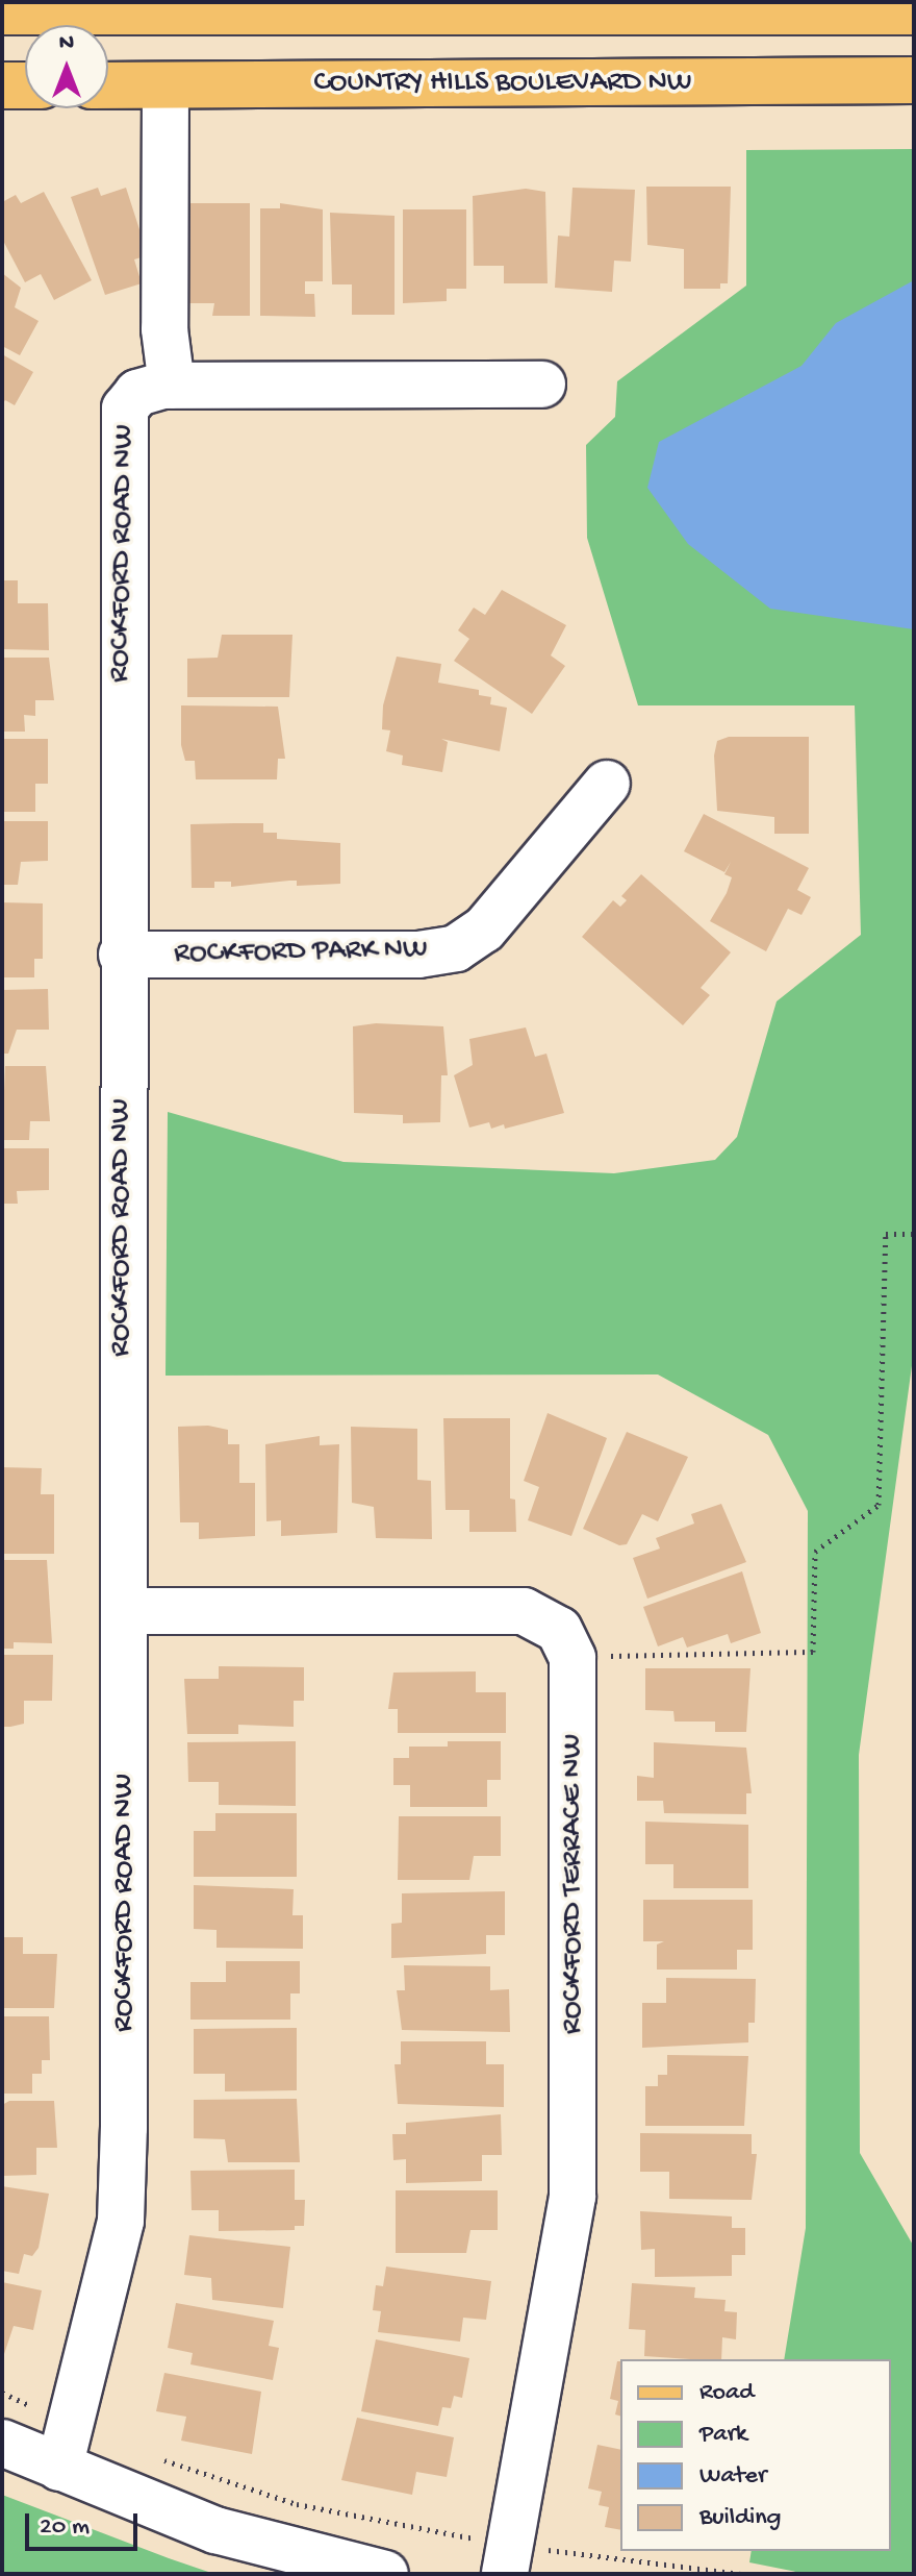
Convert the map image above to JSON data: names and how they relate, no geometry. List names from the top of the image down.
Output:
{
  "streets": {
    "main road": ["COUNTRY HILLS BOULEVARD NW"],
    "street": ["ROCKFORD ROAD NW", "ROCKFORD PARK NW", "ROCKFORD TERRACE NW"]
  },
  "crossings": [
    ["ROCKFORD ROAD NW", "ROCKFORD PARK NW"]
  ],
  "legend": [
    "Road",
    "Park",
    "Water",
    "Building"
  ],
  "scale_bar": "20 m",
  "north": "top"
}
